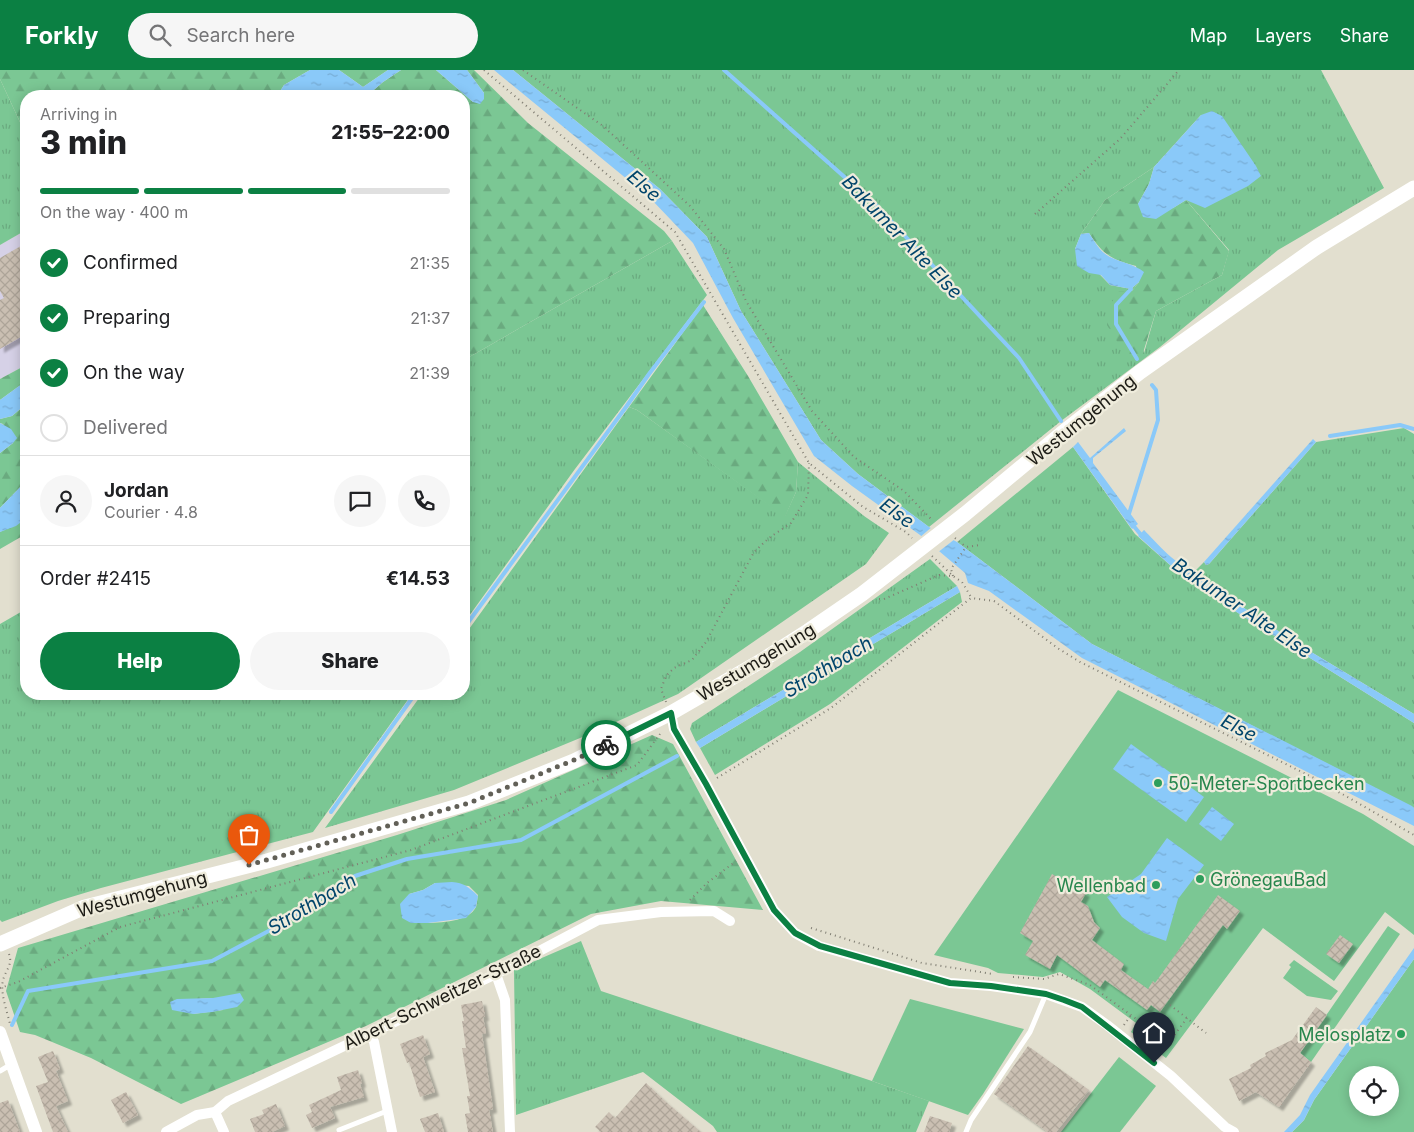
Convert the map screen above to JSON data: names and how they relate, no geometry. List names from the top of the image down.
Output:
{
  "streets": {
    "main road": ["Westumgehung"],
    "street": ["Albert-Schweitzer-Straße"]
  },
  "water": ["Else", "Bakumer Alte Else", "Strothbach"],
  "places": [
    "50-Meter-Sportbecken",
    "GrönegauBad",
    "Wellenbad",
    "Melosplatz"
  ],
  "page": {
    "header": "Forkly",
    "search": "Search here",
    "nav": ["Map", "Layers", "Share"],
    "heading": ["3 min", "Arriving in", "21:55–22:00"],
    "panel": [
      "Jordan",
      "Courier · 4.8",
      "Order #2415",
      "€14.53"
    ],
    "bar": "On the way · 400 m",
    "list": [
      ["Confirmed", "21:35"],
      ["Preparing", "21:37"],
      ["On the way", "21:39"],
      "Delivered"
    ],
    "buttons": ["Help", "Share"]
  }
}
